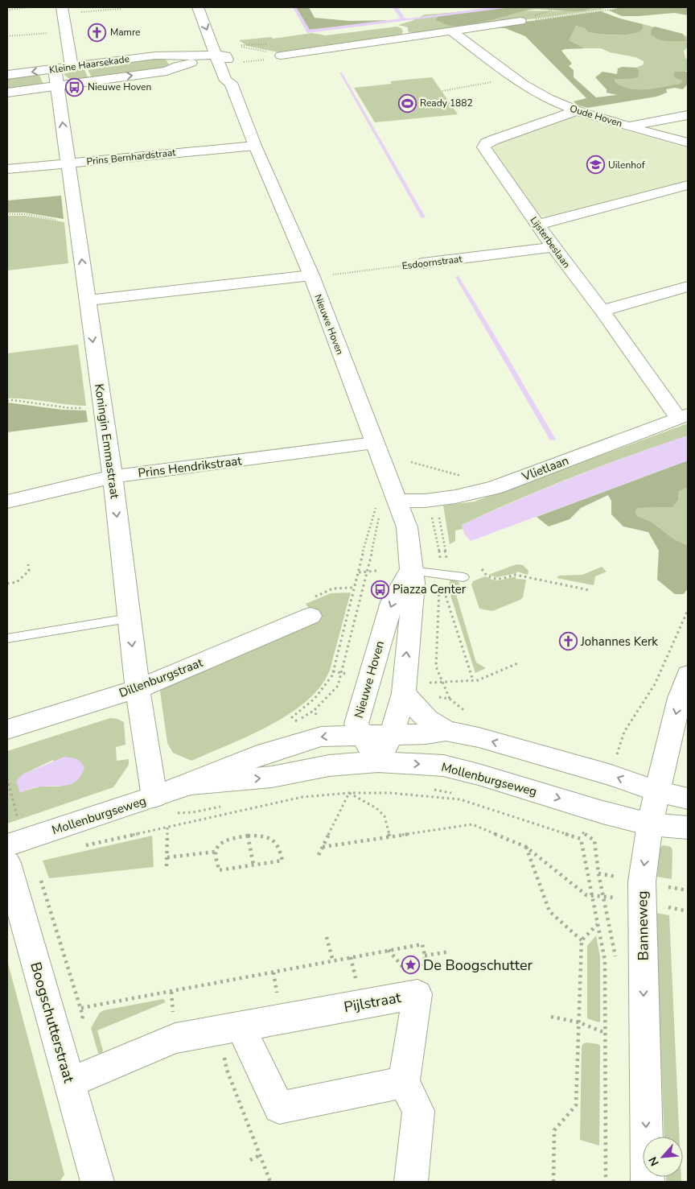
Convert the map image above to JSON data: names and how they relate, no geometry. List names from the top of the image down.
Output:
{
  "streets": {
    "street": [
      "Kleine Haarsekade",
      "Oude Hoven",
      "Prins Bernhardstraat",
      "Lijsterbeslaan",
      "Esdoornstraat",
      "Nieuwe Hoven",
      "Koningin Emmastraat",
      "Prins Hendrikstraat",
      "Vlietlaan",
      "Dillenburgstraat",
      "Mollenburgseweg",
      "Banneweg",
      "Pijlstraat",
      "Boogschutterstraat"
    ]
  },
  "crossings": [
    ["Kleine Haarsekade", "Koningin Emmastraat"],
    ["Oude Hoven", "Lijsterbeslaan"],
    ["Prins Bernhardstraat", "Nieuwe Hoven"],
    ["Prins Bernhardstraat", "Koningin Emmastraat"],
    ["Lijsterbeslaan", "Esdoornstraat"],
    ["Lijsterbeslaan", "Vlietlaan"],
    ["Esdoornstraat", "Nieuwe Hoven"],
    ["Nieuwe Hoven", "Prins Hendrikstraat"],
    ["Nieuwe Hoven", "Vlietlaan"],
    ["Nieuwe Hoven", "Mollenburgseweg"],
    ["Koningin Emmastraat", "Prins Hendrikstraat"],
    ["Koningin Emmastraat", "Dillenburgstraat"],
    ["Koningin Emmastraat", "Mollenburgseweg"],
    ["Mollenburgseweg", "Banneweg"],
    ["Pijlstraat", "Boogschutterstraat"]
  ],
  "one_way": ["Banneweg"],
  "places": {
    "church": ["Mamre", "Johannes Kerk"],
    "bus stop": ["Nieuwe Hoven", "Piazza Center"],
    "sports": ["Ready 1882"],
    "school or university": ["Uilenhof"],
    "place": ["De Boogschutter"]
  },
  "north": "bottom left"
}
